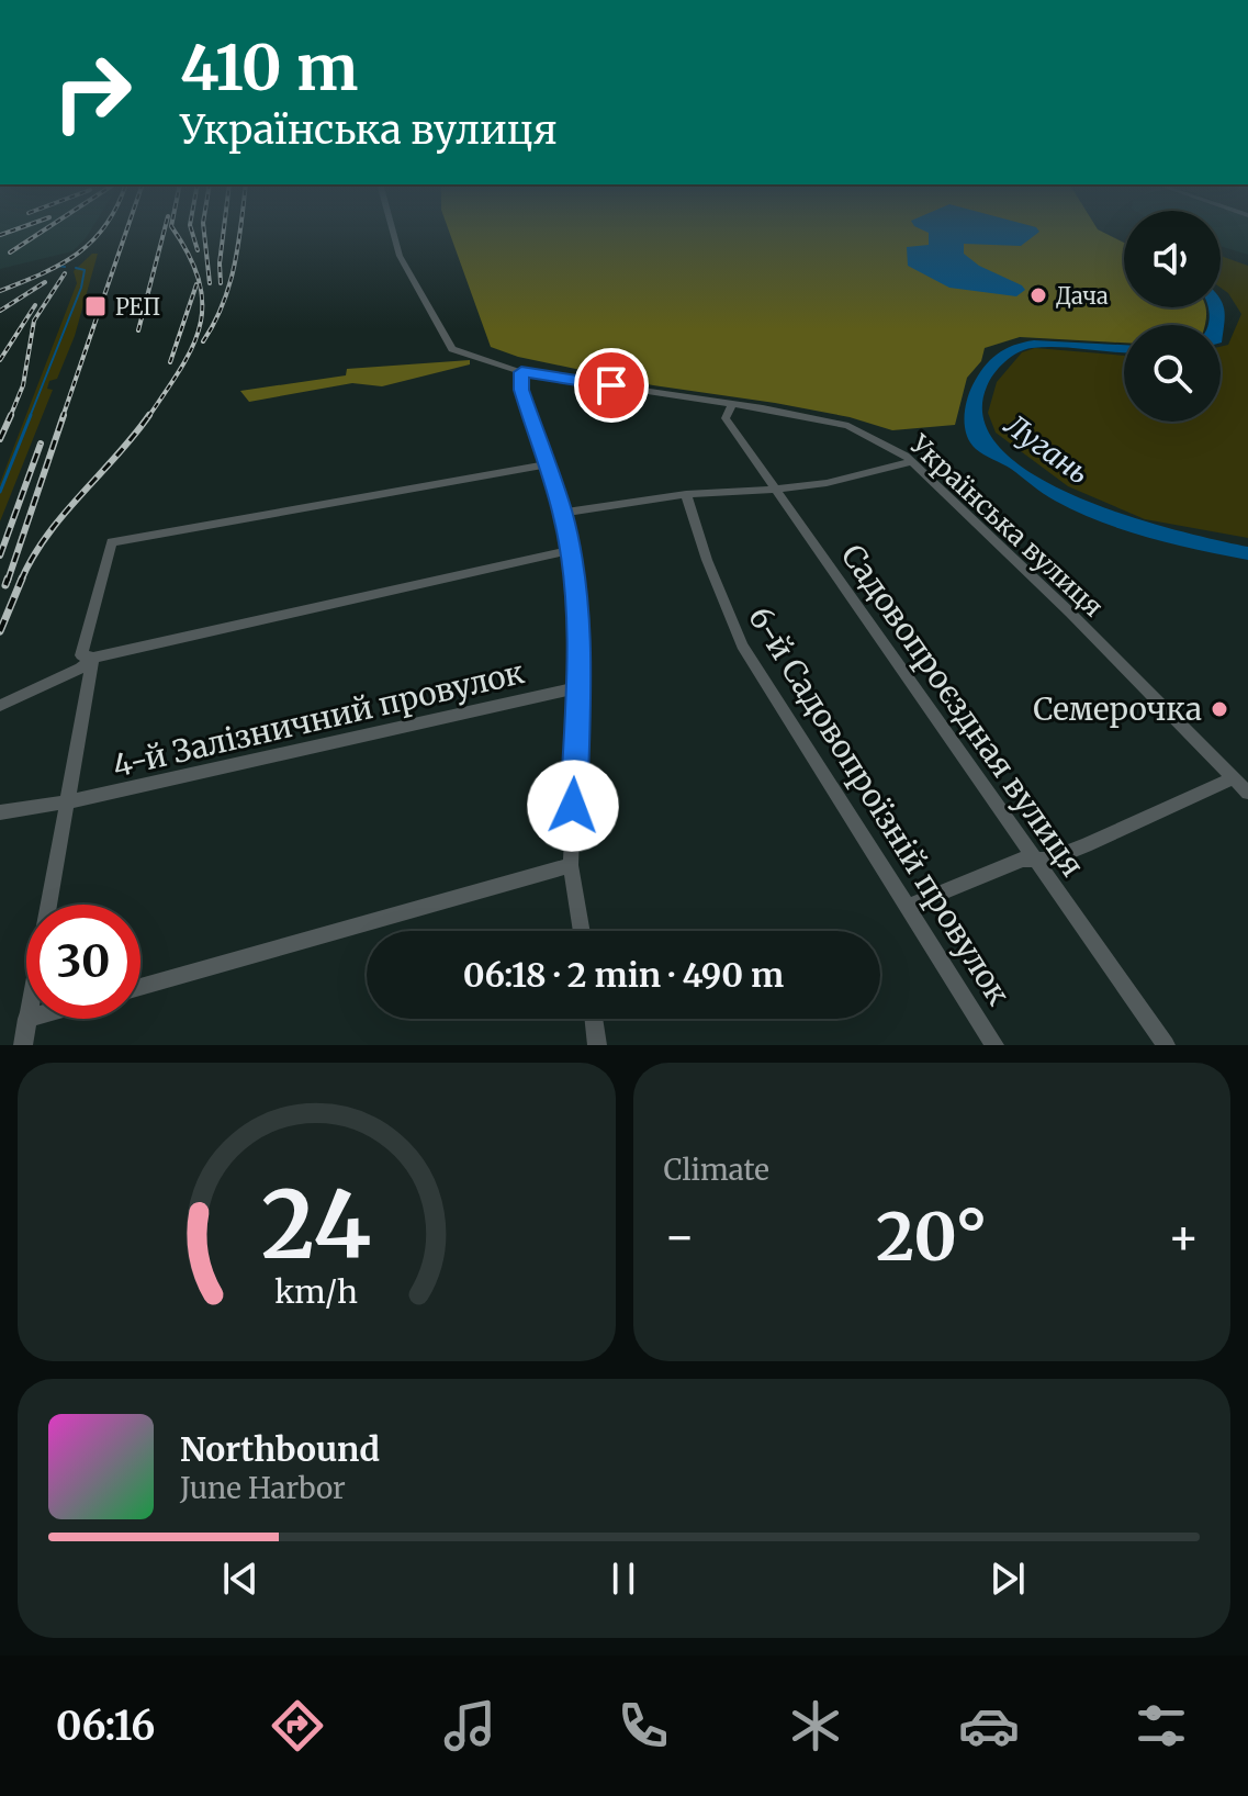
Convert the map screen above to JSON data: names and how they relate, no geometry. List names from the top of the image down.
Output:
{
  "streets": {
    "street": [
      "Українська вулиця",
      "Садовопроєздная вулиця",
      "4-й Залізничний провулок",
      "6-й Садовопроїзній провулок"
    ]
  },
  "crossings": [
    ["Українська вулиця", "Садовопроєздная вулиця"]
  ],
  "water": ["Лугань"],
  "places": {
    "other": ["Дача", "Семерочка"],
    "transit": ["РЕП"]
  },
  "page": {
    "turn": ["410 m", "Українська вулиця"],
    "limit": "30",
    "trip": "06:18 · 2 min · 490 m",
    "tile": "Climate",
    "heat": ["−", "20°", "+"],
    "song": ["Northbound", "June Harbor"],
    "tabs": "06:16",
    "gauge": ["24", "km/h"]
  }
}
